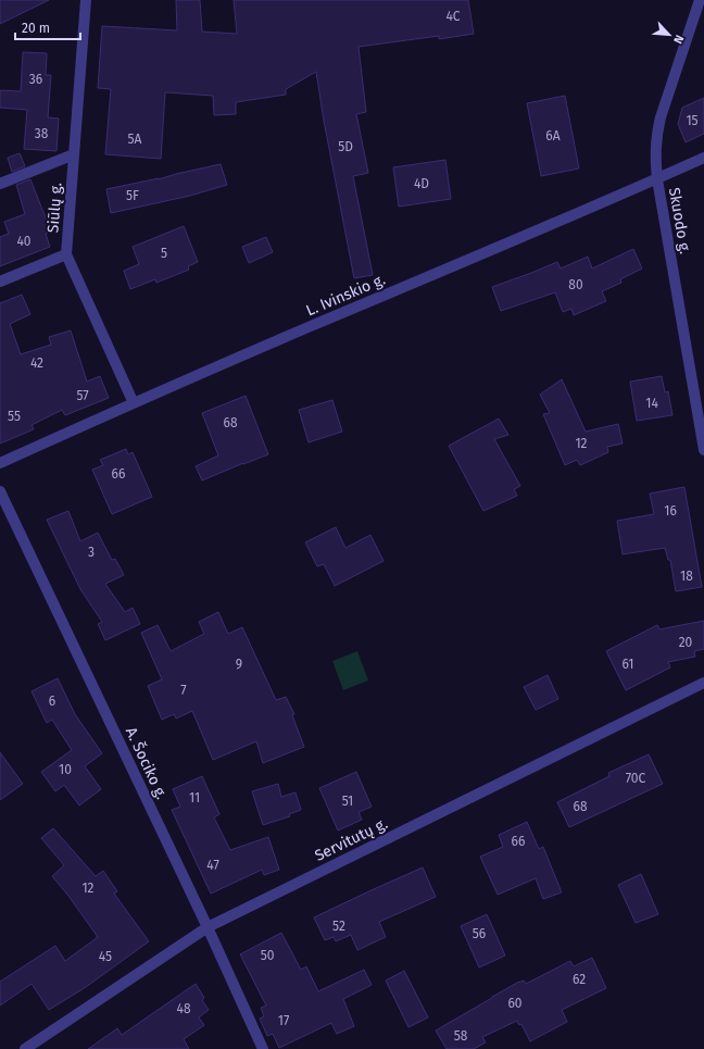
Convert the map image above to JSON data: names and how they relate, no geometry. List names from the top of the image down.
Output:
{
  "streets": {
    "street": [
      "Siūlų g.",
      "Skuodo g.",
      "L. Ivinskio g.",
      "A. Šociko g.",
      "Servitutų g."
    ]
  },
  "crossings": [
    ["Siūlų g.", "L. Ivinskio g."],
    ["Skuodo g.", "L. Ivinskio g."],
    ["A. Šociko g.", "Servitutų g."]
  ],
  "house_numbers": [
    "4C",
    "36",
    "15",
    "38",
    "6A",
    "5A",
    "5D",
    "4D",
    "5F",
    "40",
    "5",
    "80",
    "42",
    "57",
    "14",
    "55",
    "68",
    "12",
    "66",
    "16",
    "3",
    "18",
    "20",
    "9",
    "61",
    "7",
    "6",
    "10",
    "70C",
    "11",
    "51",
    "68",
    "66",
    "47",
    "12",
    "52",
    "56",
    "50",
    "45",
    "62",
    "60",
    "48",
    "17",
    "58"
  ],
  "scale_bar": "20 m",
  "north": "bottom right"
}
